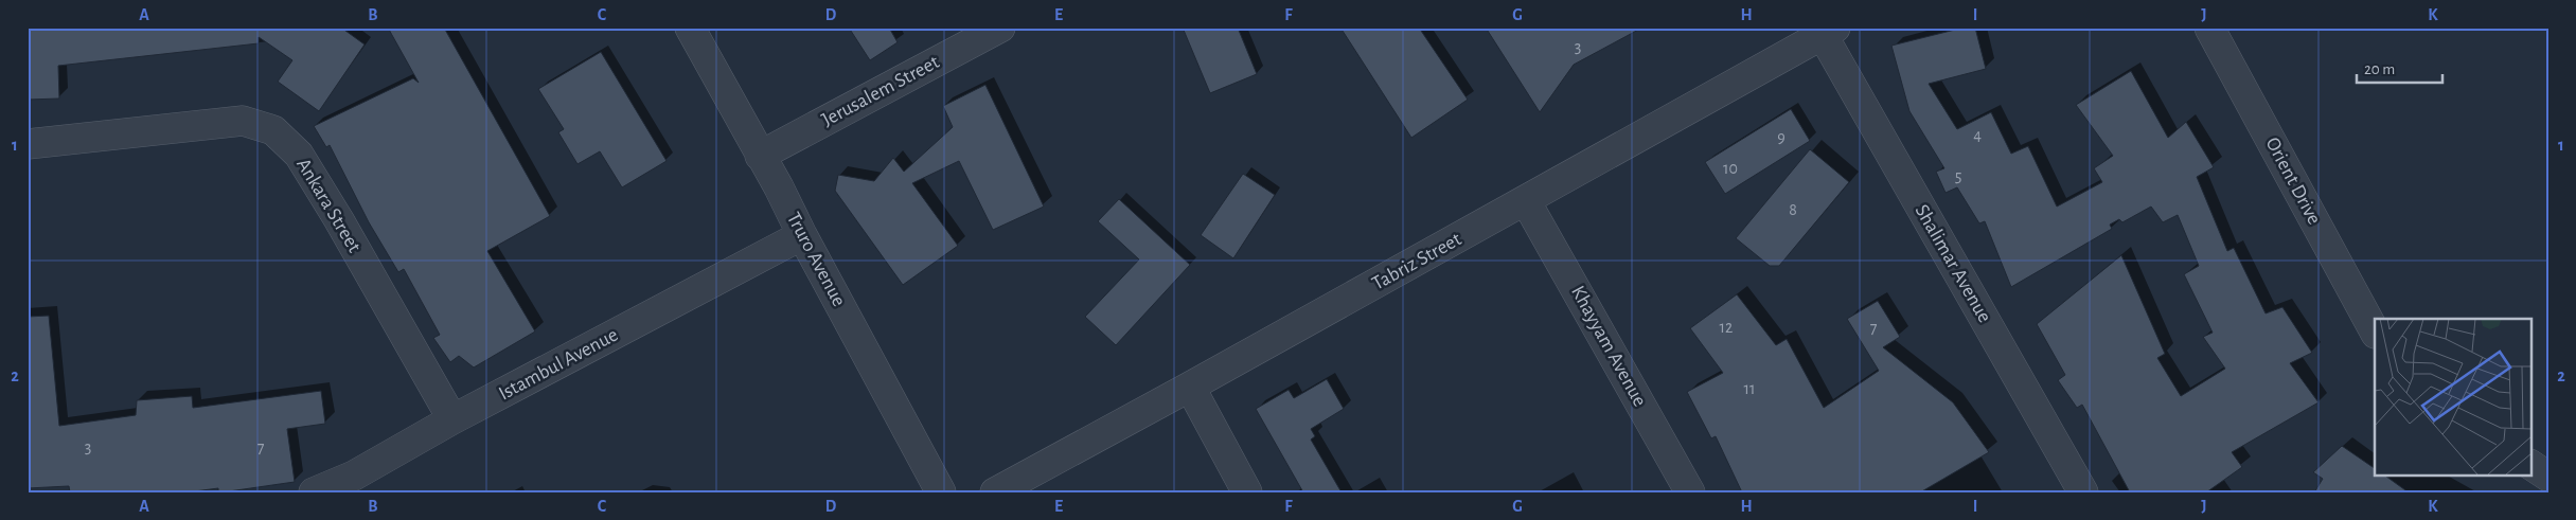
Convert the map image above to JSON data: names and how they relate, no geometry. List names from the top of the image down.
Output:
{
  "streets": {
    "street": [
      "Jerusalem Street",
      "Orient Drive",
      "Ankara Street",
      "Truro Avenue",
      "Tabriz Street",
      "Shalimar Avenue",
      "Khayyam Avenue",
      "Istambul Avenue"
    ]
  },
  "crossings": [
    ["Jerusalem Street", "Truro Avenue"],
    ["Ankara Street", "Istambul Avenue"],
    ["Truro Avenue", "Istambul Avenue"],
    ["Tabriz Street", "Shalimar Avenue"],
    ["Tabriz Street", "Khayyam Avenue"]
  ],
  "house_numbers": [
    "3",
    "4",
    "9",
    "10",
    "5",
    "8",
    "12",
    "7",
    "11",
    "3",
    "7"
  ],
  "scale_bar": "20 m",
  "grid": {
    "columns": [
      "A",
      "B",
      "C",
      "D",
      "E",
      "F",
      "G",
      "H",
      "I",
      "J",
      "K"
    ],
    "rows": ["1", "2"]
  }
}
